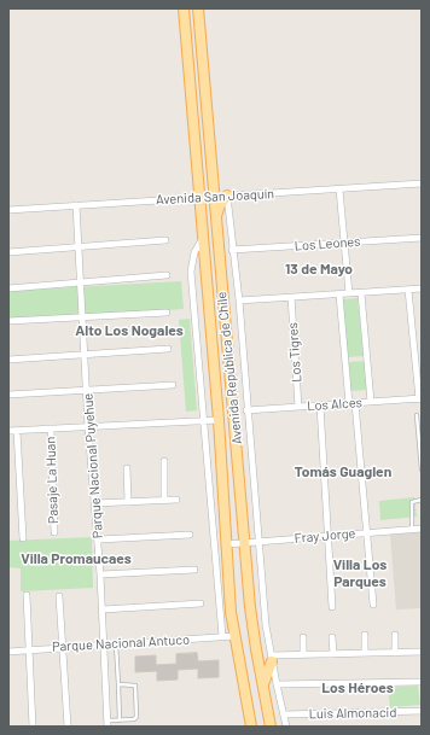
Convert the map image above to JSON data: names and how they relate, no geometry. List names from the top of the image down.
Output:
{
  "streets": {
    "main road": ["Avenida República de Chile"],
    "street": [
      "Avenida San Joaquín",
      "Los Leones",
      "Los Tigres",
      "Los Alces",
      "Parque Nacional Puyehue",
      "Pasaje La Huan",
      "Fray Jorge",
      "Parque Nacional Antuco",
      "Luis Almonacid"
    ]
  },
  "crossings": [
    ["Avenida San Joaquín", "Avenida República de Chile"],
    ["Avenida San Joaquín", "Parque Nacional Puyehue"],
    ["Los Leones", "Avenida República de Chile"],
    ["Los Tigres", "Los Alces"],
    ["Avenida República de Chile", "Los Alces"],
    ["Avenida República de Chile", "Fray Jorge"],
    ["Avenida República de Chile", "Parque Nacional Antuco"],
    ["Avenida República de Chile", "Luis Almonacid"],
    ["Parque Nacional Puyehue", "Parque Nacional Antuco"]
  ],
  "districts": [
    "13 de Mayo",
    "Alto Los Nogales",
    "Tomás Guaglen",
    "Villa Promaucaes",
    "Villa Los Parques",
    "Los Héroes"
  ]
}
